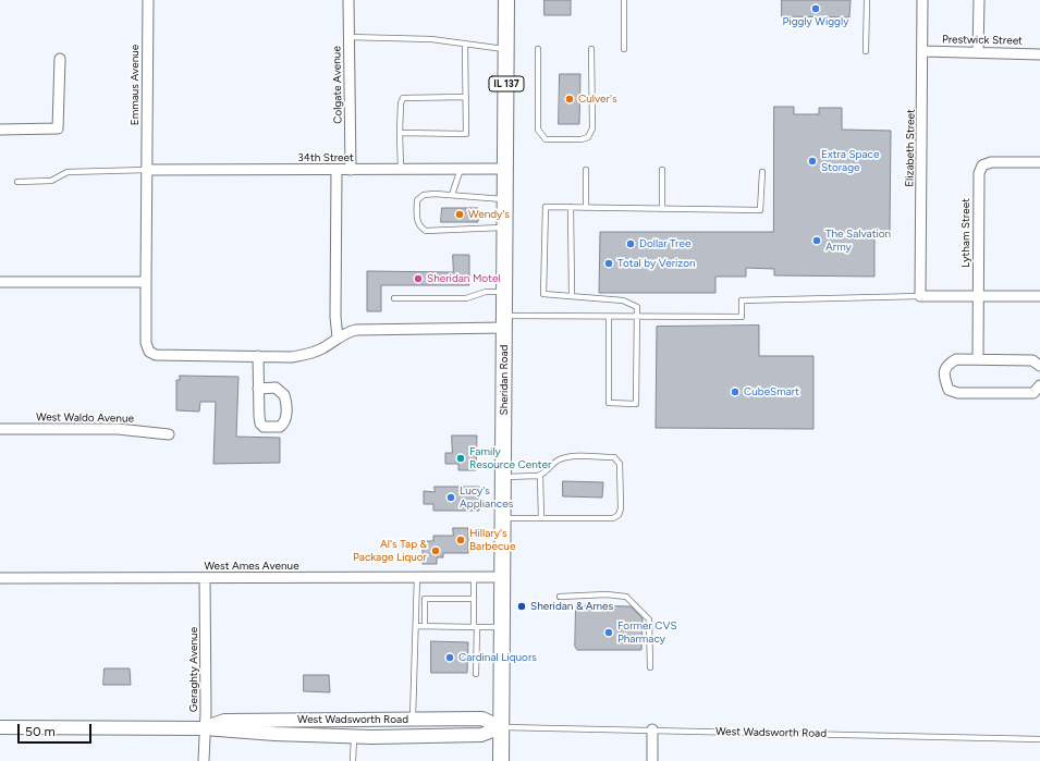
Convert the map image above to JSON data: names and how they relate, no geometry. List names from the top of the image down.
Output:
{
  "streets": {
    "main road": ["IL 137", "Sheridan Road", "West Wadsworth Road"],
    "street": [
      "Prestwick Street",
      "Emmaus Avenue",
      "Colgate Avenue",
      "Elizabeth Street",
      "34th Street",
      "Lytham Street",
      "West Waldo Avenue",
      "West Ames Avenue",
      "Geraghty Avenue"
    ]
  },
  "crossings": [
    ["Prestwick Street", "Elizabeth Street"],
    ["Emmaus Avenue", "34th Street"],
    ["Colgate Avenue", "34th Street"],
    ["34th Street", "Sheridan Road"],
    ["Sheridan Road", "West Ames Avenue"],
    ["Sheridan Road", "West Wadsworth Road"],
    ["West Ames Avenue", "Geraghty Avenue"],
    ["Geraghty Avenue", "West Wadsworth Road"]
  ],
  "places": [
    "Piggly Wiggly",
    "Culver's",
    "Extra Space Storage",
    "Wendy's",
    "The Salvation Army",
    "Dollar Tree",
    "Total by Verizon",
    "Sheridan Motel",
    "CubeSmart",
    "Family Resource Center",
    "Lucy's Appliances",
    "Hillary's Barbecue",
    "Al's Tap & Package Liquor",
    "Sheridan & Ames",
    "Former CVS Pharmacy",
    "Cardinal Liquors"
  ],
  "scale_bar": "50 m"
}
